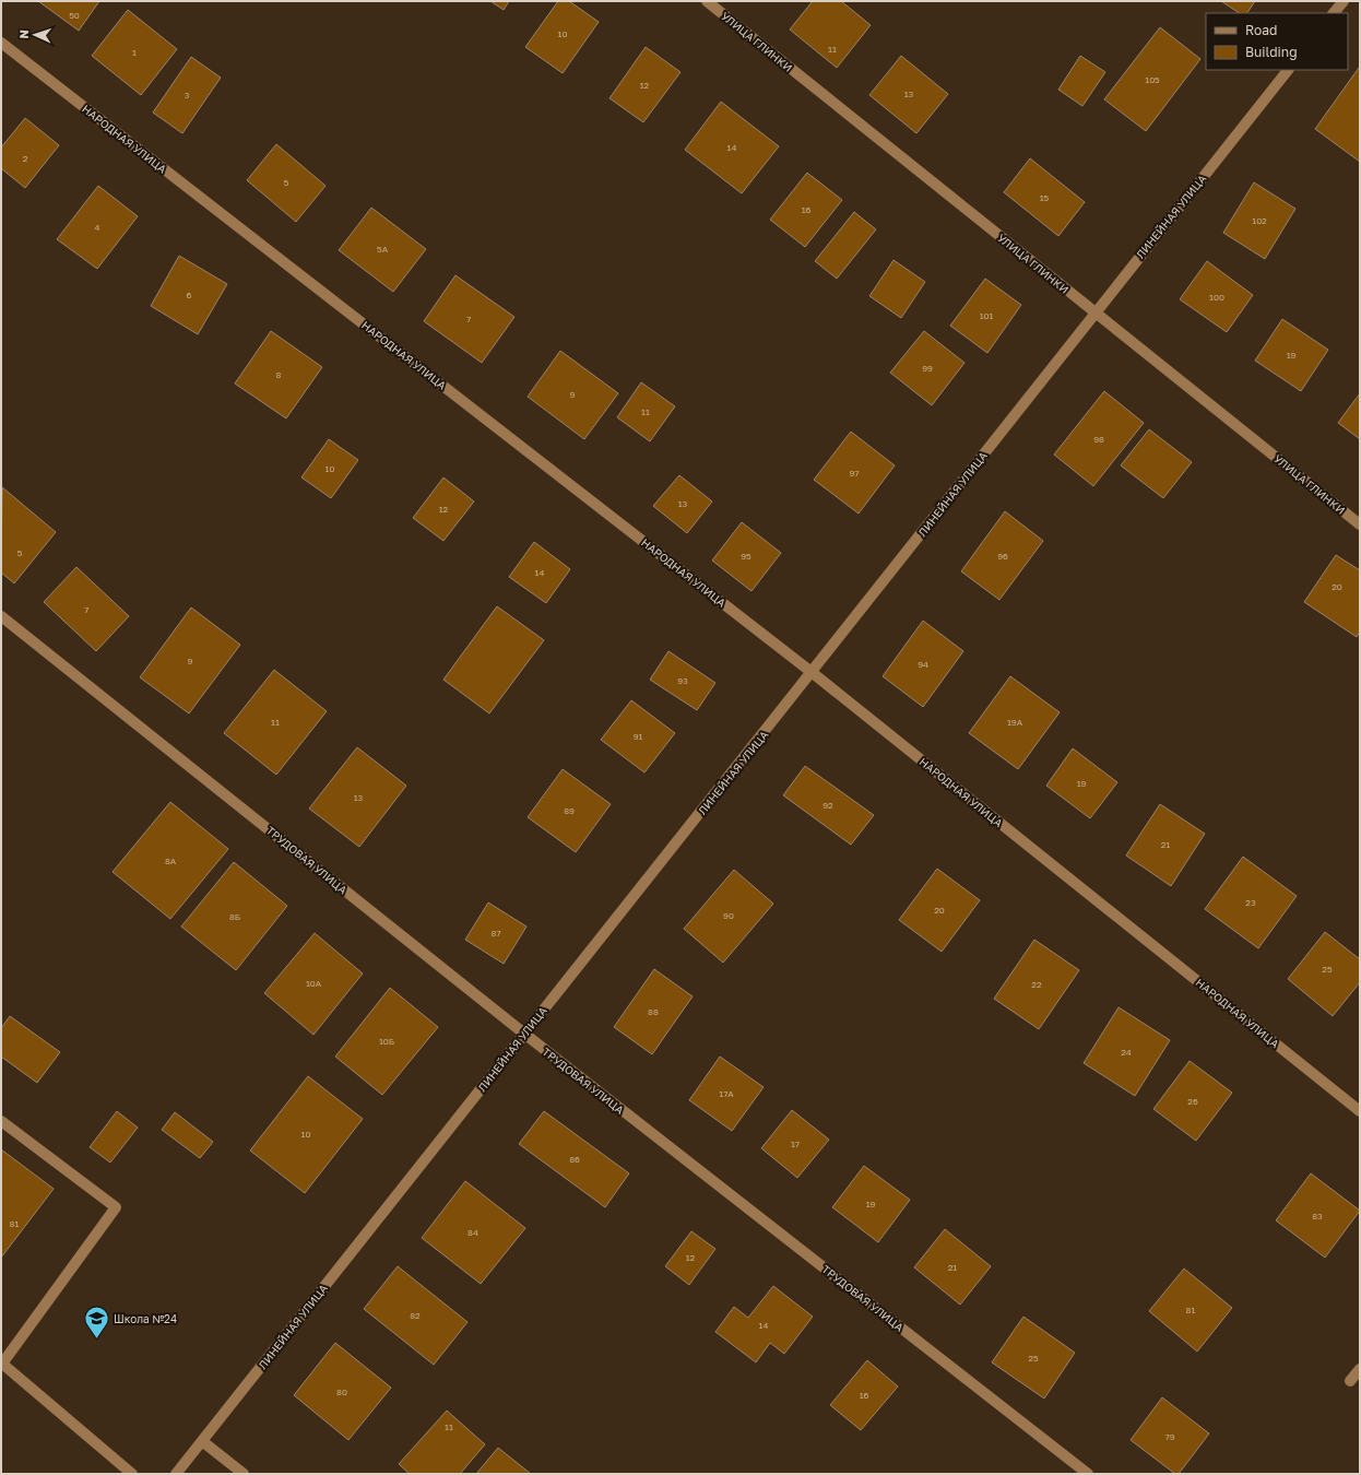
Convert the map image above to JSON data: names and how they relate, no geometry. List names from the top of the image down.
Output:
{
  "streets": {
    "street": [
      "УЛИЦА ГЛИНКИ",
      "НАРОДНАЯ УЛИЦА",
      "ЛИНЕЙНАЯ УЛИЦА",
      "ТРУДОВАЯ УЛИЦА"
    ]
  },
  "crossings": [
    ["УЛИЦА ГЛИНКИ", "ЛИНЕЙНАЯ УЛИЦА"],
    ["НАРОДНАЯ УЛИЦА", "ЛИНЕЙНАЯ УЛИЦА"],
    ["ЛИНЕЙНАЯ УЛИЦА", "ТРУДОВАЯ УЛИЦА"]
  ],
  "places": {
    "school or university": ["Школа №24"]
  },
  "house_numbers": [
    "50",
    "10",
    "11",
    "1",
    "105",
    "12",
    "13",
    "3",
    "14",
    "2",
    "5",
    "15",
    "16",
    "102",
    "4",
    "5А",
    "6",
    "100",
    "101",
    "7",
    "19",
    "99",
    "8",
    "9",
    "11",
    "98",
    "10",
    "97",
    "13",
    "12",
    "5",
    "95",
    "96",
    "14",
    "20",
    "7",
    "9",
    "94",
    "93",
    "11",
    "19А",
    "91",
    "19",
    "13",
    "92",
    "89",
    "21",
    "8А",
    "23",
    "20",
    "90",
    "8Б",
    "87",
    "25",
    "10А",
    "22",
    "88",
    "10Б",
    "24",
    "17А",
    "26",
    "10",
    "17",
    "86",
    "19",
    "83",
    "81",
    "84",
    "12",
    "21",
    "81",
    "82",
    "14",
    "25",
    "80",
    "16",
    "11",
    "79"
  ],
  "legend": ["Road", "Building"],
  "north": "left"
}
